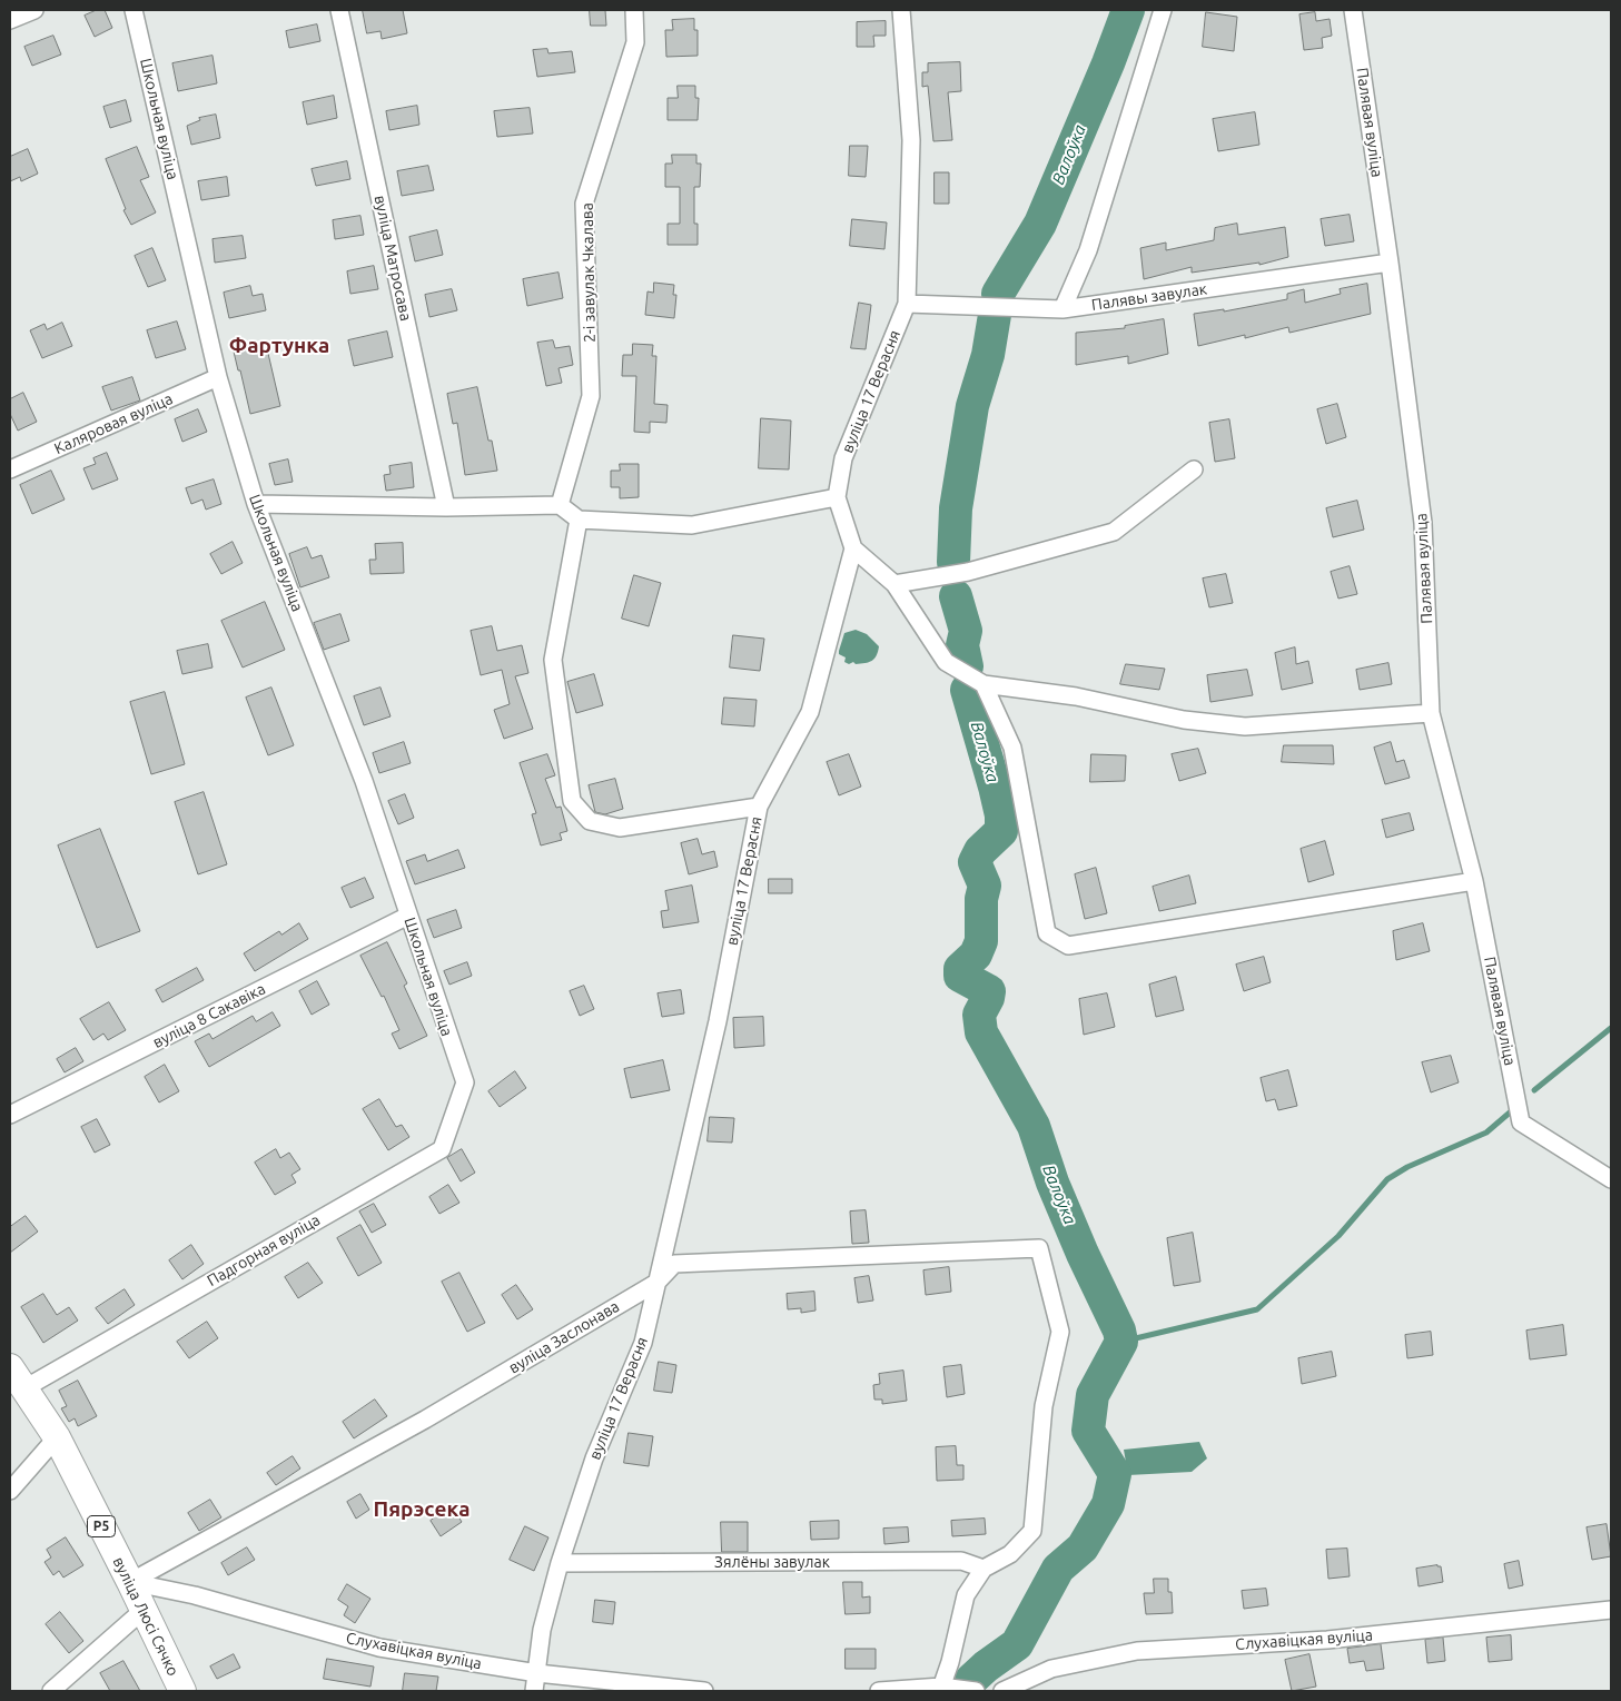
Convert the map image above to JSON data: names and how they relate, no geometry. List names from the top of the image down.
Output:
{
  "streets": {
    "main road": ["Р5", "вуліца Люсі Сячко"],
    "street": [
      "Школьная вуліца",
      "Палявая вуліца",
      "вуліца Матросава",
      "2-і завулак Чкалава",
      "Палявы завулак",
      "вуліца 17 Верасня",
      "Каляровая вуліца",
      "вуліца 8 Сакавіка",
      "Падгорная вуліца",
      "вуліца Заслонава",
      "Зялёны завулак",
      "Слухавіцкая вуліца"
    ]
  },
  "crossings": [
    ["Школьная вуліца", "Каляровая вуліца"],
    ["Школьная вуліца", "вуліца 8 Сакавіка"],
    ["Школьная вуліца", "Падгорная вуліца"],
    ["Палявая вуліца", "Палявы завулак"],
    ["Палявы завулак", "вуліца 17 Верасня"],
    ["вуліца 17 Верасня", "вуліца Заслонава"],
    ["вуліца 17 Верасня", "Зялёны завулак"],
    ["вуліца 17 Верасня", "Слухавіцкая вуліца"],
    ["Падгорная вуліца", "вуліца Люсі Сячко"],
    ["вуліца Заслонава", "Зялёны завулак"],
    ["вуліца Заслонава", "вуліца Люсі Сячко"],
    ["вуліца Заслонава", "Слухавіцкая вуліца"],
    ["вуліца Люсі Сячко", "Слухавіцкая вуліца"]
  ],
  "districts": ["Фартунка", "Пярэсека"],
  "water": ["Валоўка"]
}
